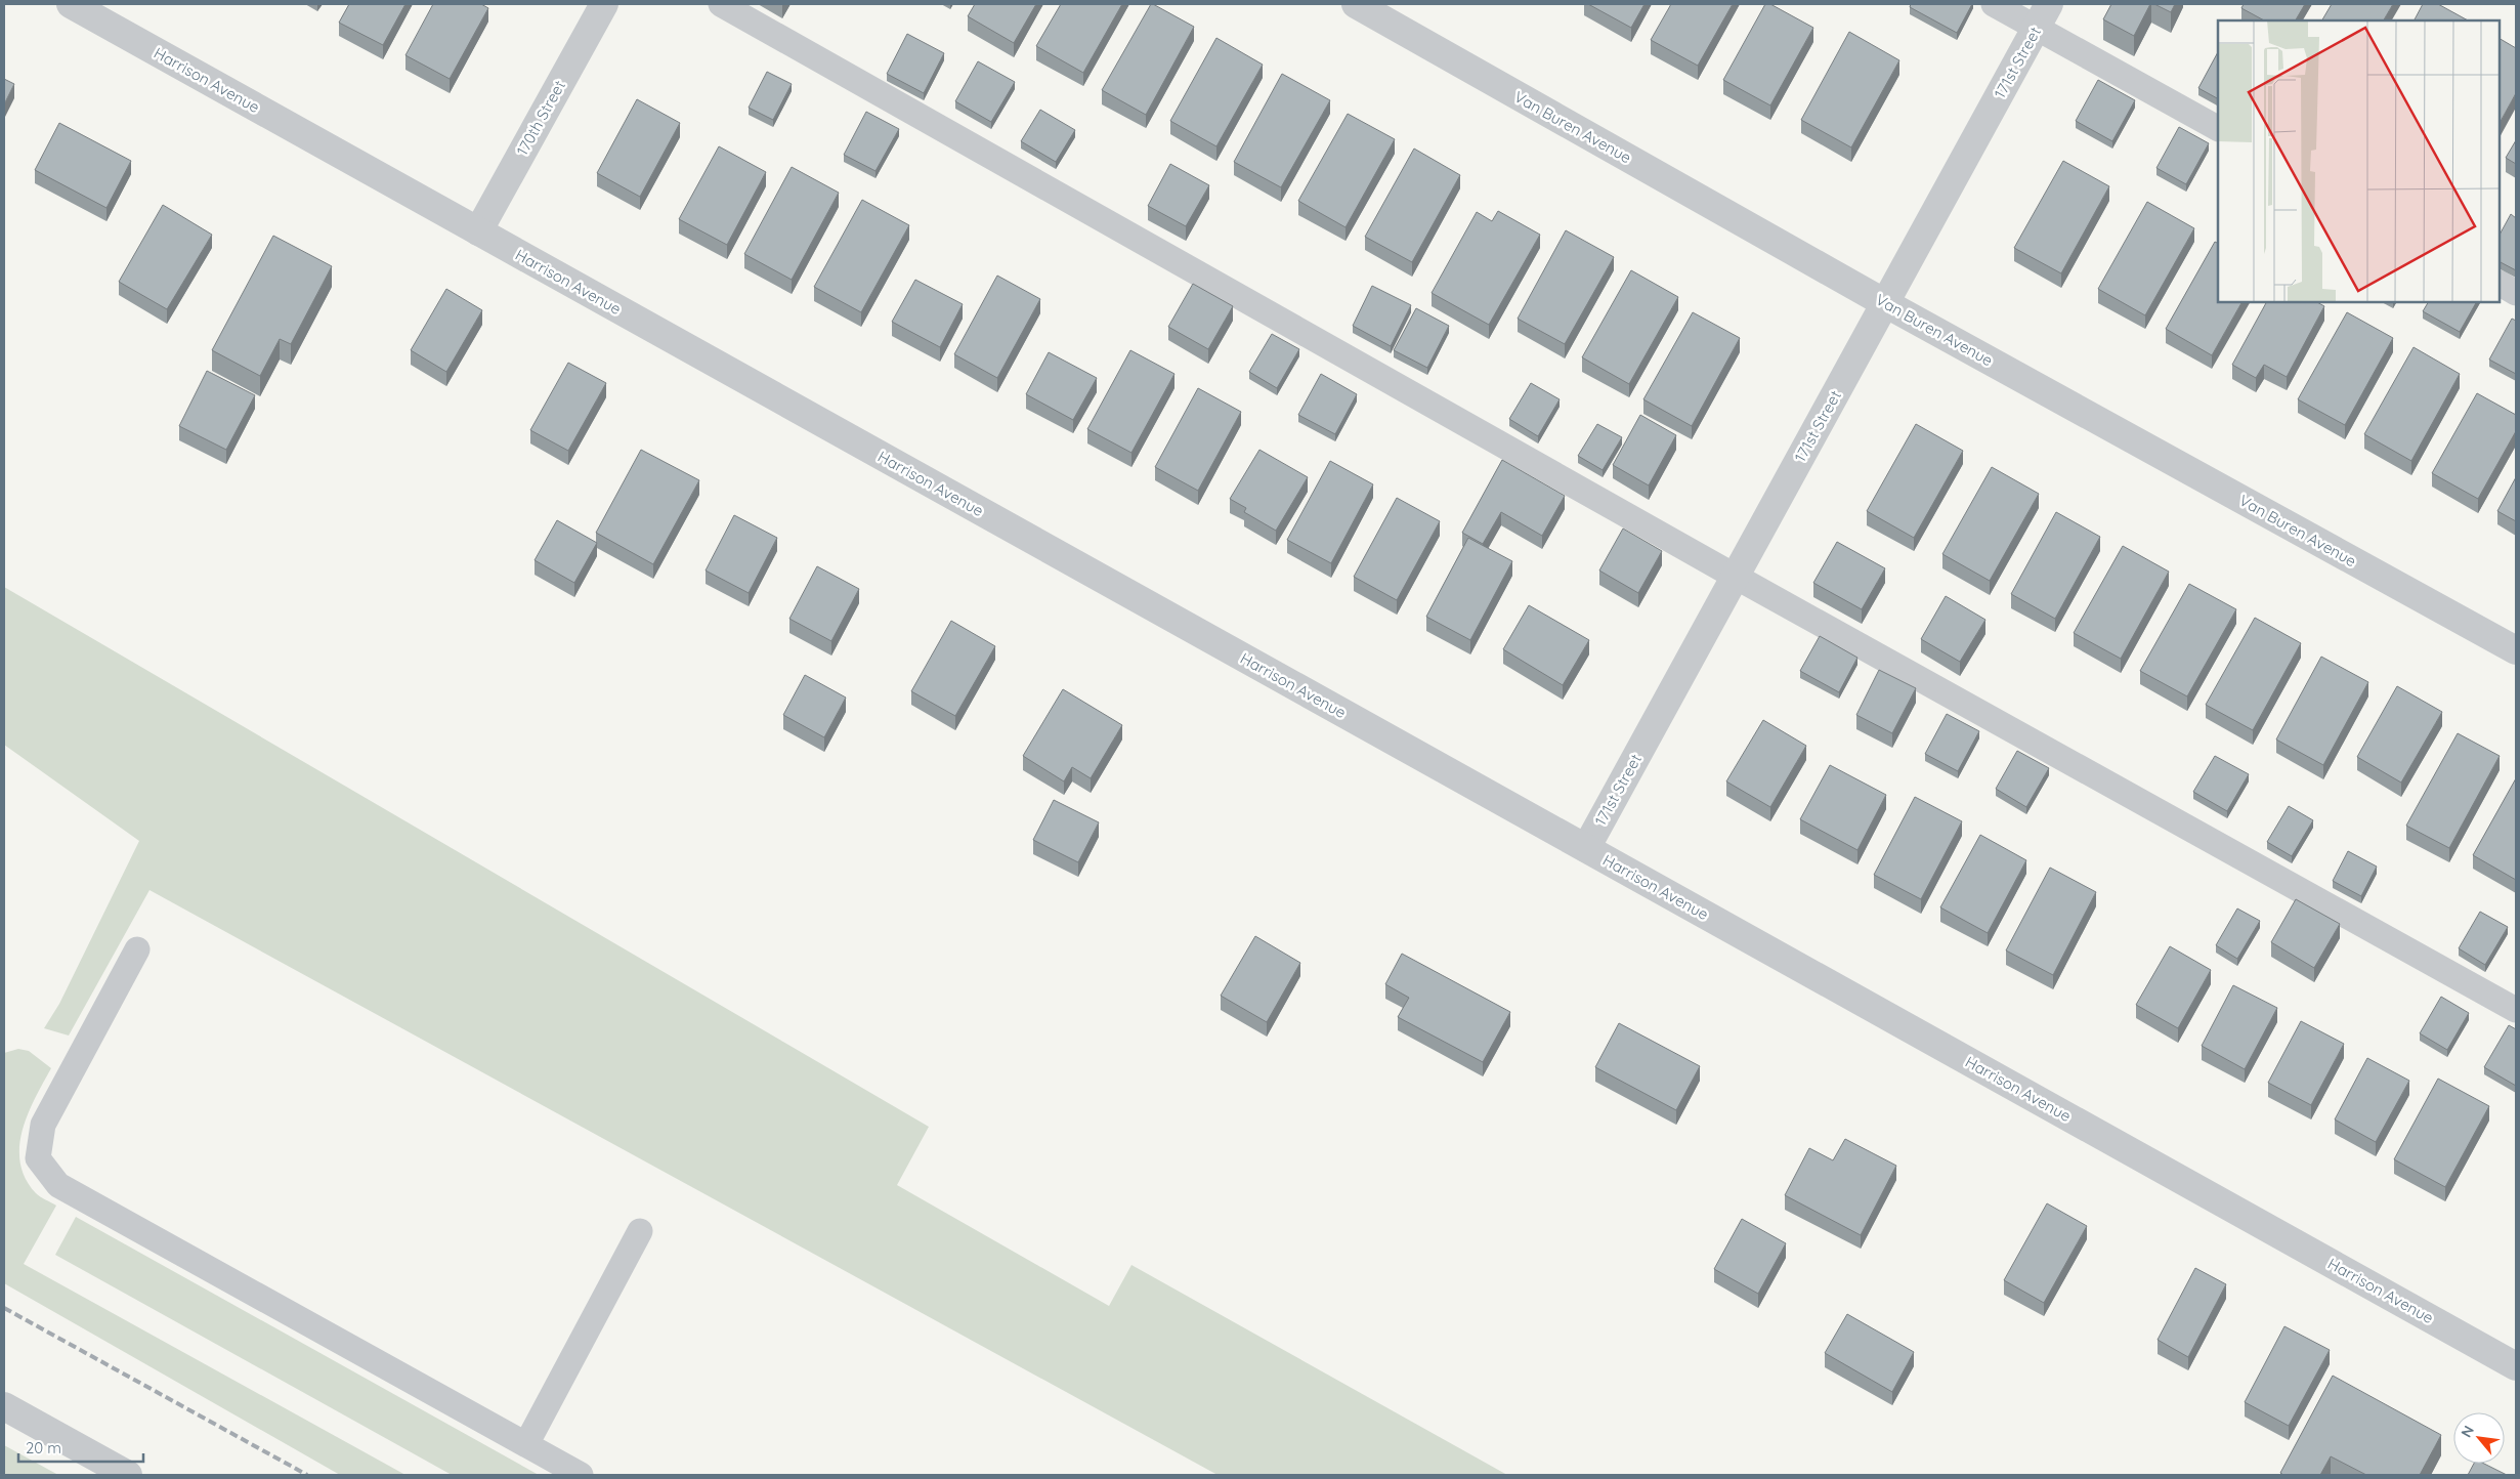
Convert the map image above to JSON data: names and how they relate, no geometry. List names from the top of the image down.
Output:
{
  "streets": {
    "street": [
      "171st Street",
      "Harrison Avenue",
      "170th Street",
      "Van Buren Avenue"
    ]
  },
  "crossings": [
    ["171st Street", "Harrison Avenue"],
    ["171st Street", "Van Buren Avenue"],
    ["Harrison Avenue", "170th Street"]
  ],
  "scale_bar": "20 m",
  "north": "top left"
}
